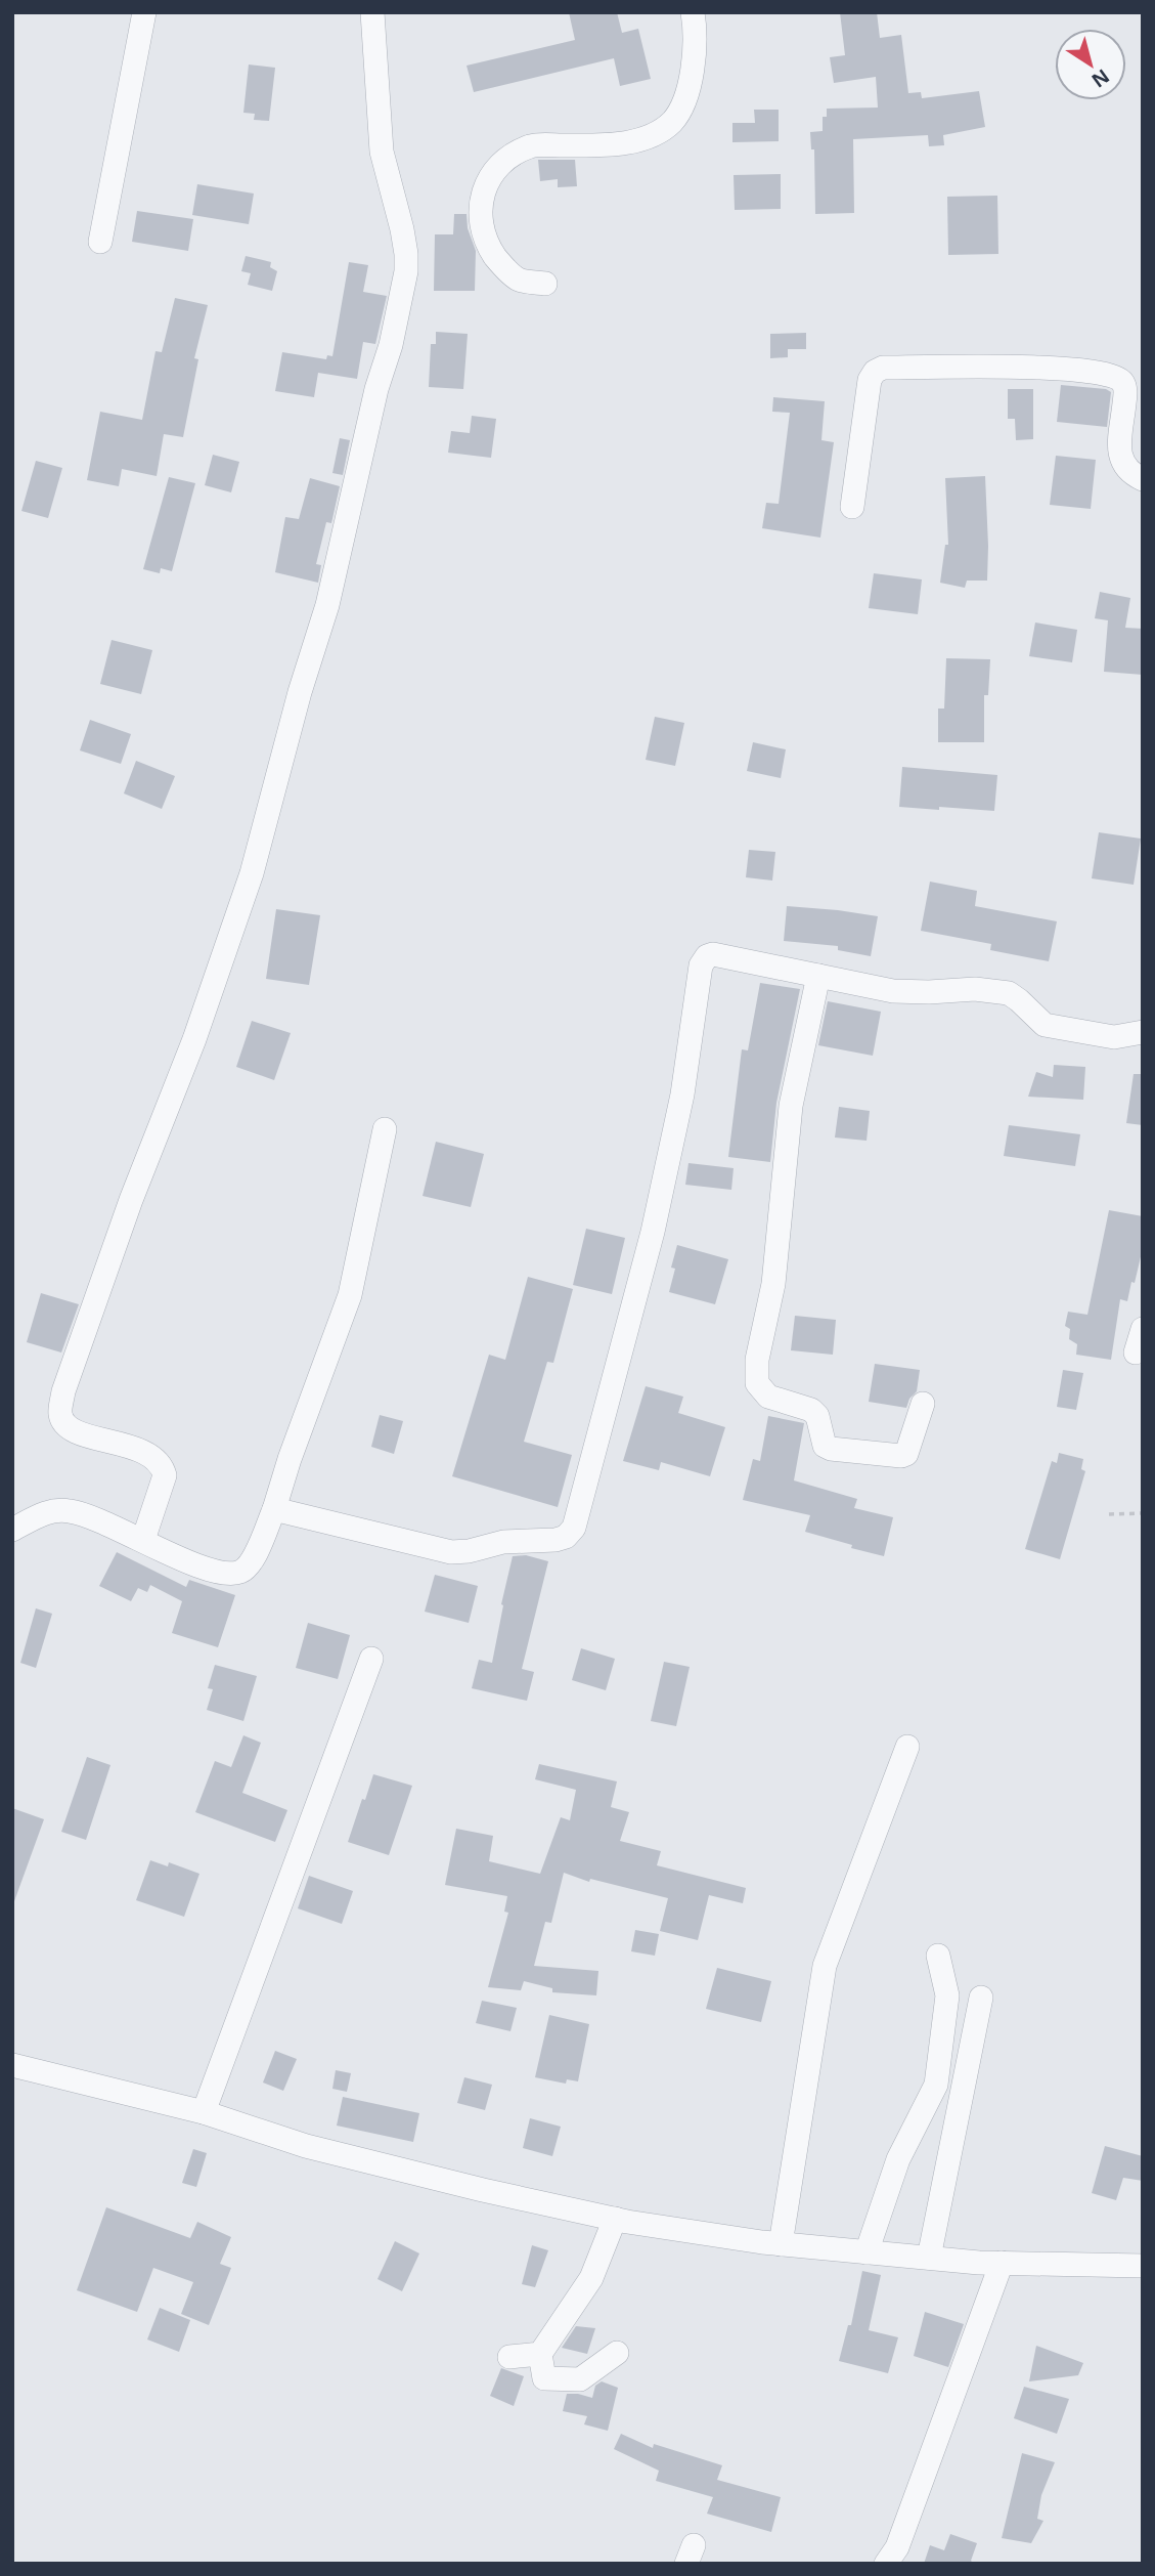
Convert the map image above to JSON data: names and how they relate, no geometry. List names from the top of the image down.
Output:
{
  "north": "bottom right"
}
